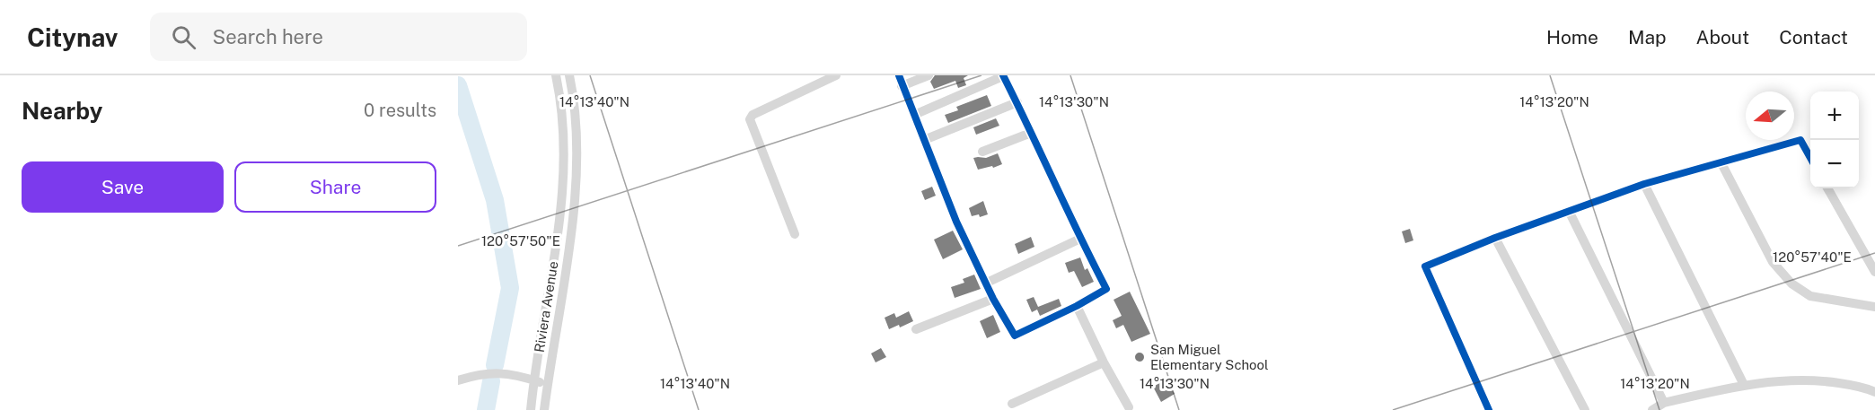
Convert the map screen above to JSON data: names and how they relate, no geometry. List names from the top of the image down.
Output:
{
  "streets": {
    "street": ["Riviera Avenue"]
  },
  "places": ["San Miguel Elementary School"],
  "north": "left",
  "page": {
    "header": "Citynav",
    "search": "Search here",
    "nav": [
      "Home",
      "Map",
      "About",
      "Contact"
    ],
    "heading": ["Nearby", "0 results"],
    "map_buttons": ["+", "−"],
    "buttons": ["Save", "Share"]
  },
  "coordinates": [
    "14°13'40\"N",
    "14°13'30\"N",
    "14°13'20\"N",
    "120°57'50\"E",
    "120°57'40\"E"
  ]
}
